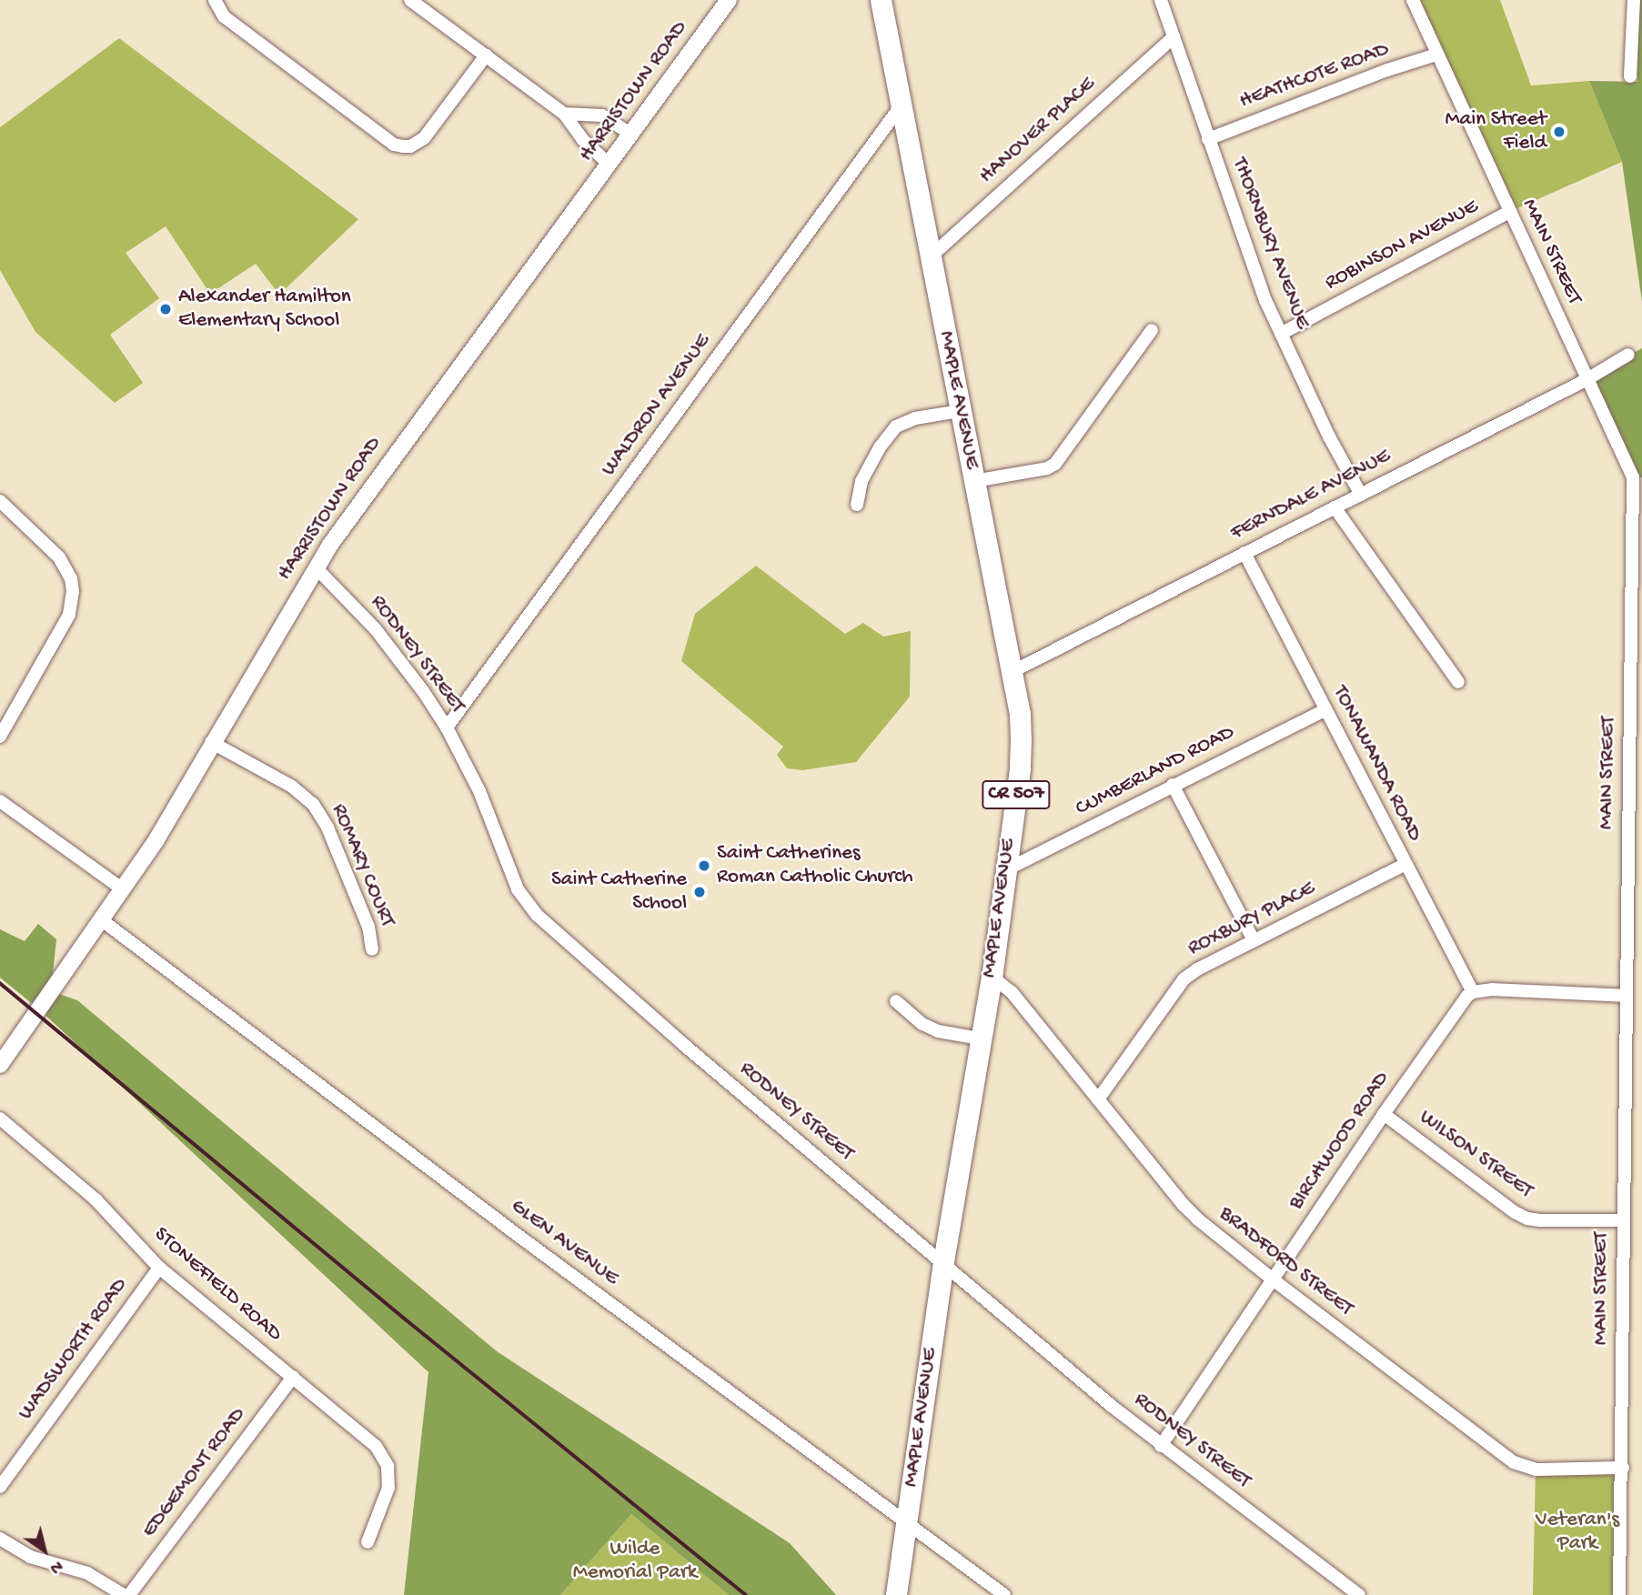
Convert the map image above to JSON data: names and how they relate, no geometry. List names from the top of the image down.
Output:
{
  "streets": {
    "main road": ["MAPLE AVENUE", "CR 507"],
    "street": [
      "HEATHCOTE ROAD",
      "HARRISTOWN ROAD",
      "HANOVER PLACE",
      "THORNBURY AVENUE",
      "ROBINSON AVENUE",
      "MAIN STREET",
      "WALDRON AVENUE",
      "FERNDALE AVENUE",
      "RODNEY STREET",
      "TONAWANDA ROAD",
      "CUMBERLAND ROAD",
      "ROMARY COURT",
      "ROXBURY PLACE",
      "BIRCHWOOD ROAD",
      "WILSON STREET",
      "GLEN AVENUE",
      "BRADFORD STREET",
      "STONEFIELD ROAD",
      "WADSWORTH ROAD",
      "EDGEMONT ROAD"
    ]
  },
  "crossings": [
    ["HEATHCOTE ROAD", "THORNBURY AVENUE"],
    ["HEATHCOTE ROAD", "MAIN STREET"],
    ["HARRISTOWN ROAD", "RODNEY STREET"],
    ["HARRISTOWN ROAD", "ROMARY COURT"],
    ["HARRISTOWN ROAD", "GLEN AVENUE"],
    ["HANOVER PLACE", "THORNBURY AVENUE"],
    ["HANOVER PLACE", "MAPLE AVENUE"],
    ["THORNBURY AVENUE", "ROBINSON AVENUE"],
    ["THORNBURY AVENUE", "FERNDALE AVENUE"],
    ["ROBINSON AVENUE", "MAIN STREET"],
    ["MAIN STREET", "FERNDALE AVENUE"],
    ["MAIN STREET", "WILSON STREET"],
    ["MAIN STREET", "BRADFORD STREET"],
    ["MAPLE AVENUE", "WALDRON AVENUE"],
    ["MAPLE AVENUE", "FERNDALE AVENUE"],
    ["MAPLE AVENUE", "RODNEY STREET"],
    ["MAPLE AVENUE", "CUMBERLAND ROAD"],
    ["MAPLE AVENUE", "GLEN AVENUE"],
    ["MAPLE AVENUE", "BRADFORD STREET"],
    ["WALDRON AVENUE", "RODNEY STREET"],
    ["FERNDALE AVENUE", "TONAWANDA ROAD"],
    ["RODNEY STREET", "BIRCHWOOD ROAD"],
    ["TONAWANDA ROAD", "CUMBERLAND ROAD"],
    ["TONAWANDA ROAD", "ROXBURY PLACE"],
    ["TONAWANDA ROAD", "BIRCHWOOD ROAD"],
    ["ROXBURY PLACE", "BRADFORD STREET"],
    ["BIRCHWOOD ROAD", "WILSON STREET"],
    ["BIRCHWOOD ROAD", "BRADFORD STREET"],
    ["STONEFIELD ROAD", "WADSWORTH ROAD"],
    ["STONEFIELD ROAD", "EDGEMONT ROAD"]
  ],
  "parks": ["Veteran's Park", "Wilde Memorial Park"],
  "places": [
    "Main Street Field",
    "Alexander Hamilton Elementary School",
    "Saint Catherines Roman Catholic Church",
    "Saint Catherine School"
  ],
  "north": "bottom right"
}
